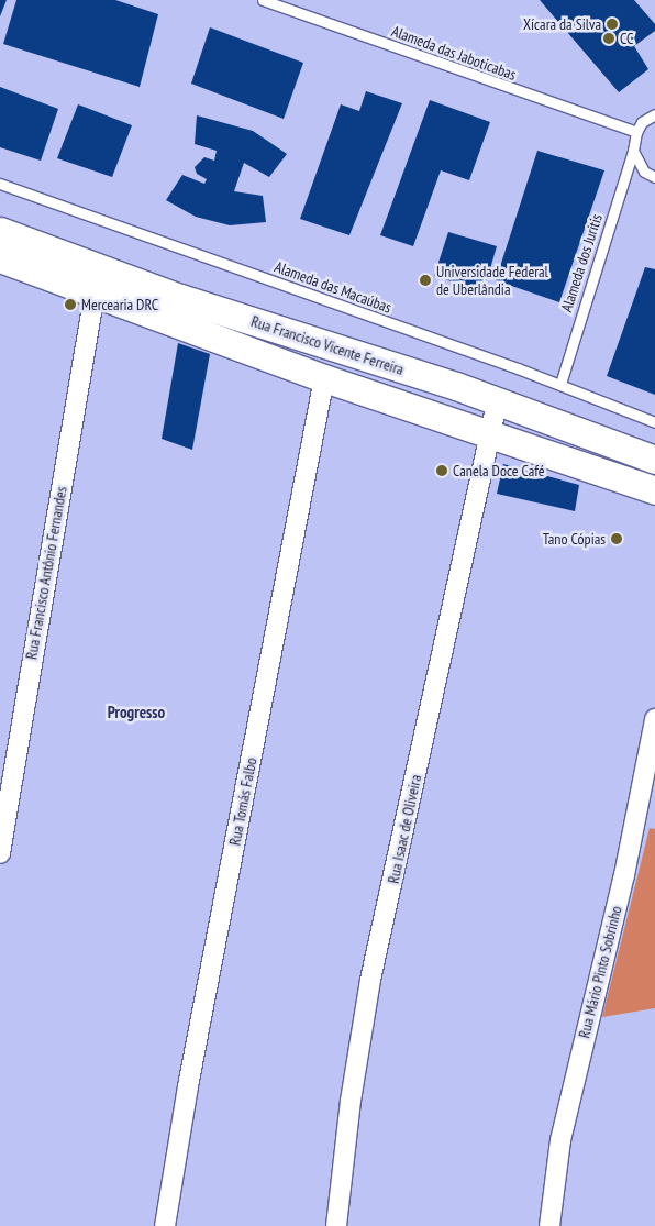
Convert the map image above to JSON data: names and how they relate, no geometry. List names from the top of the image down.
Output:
{
  "streets": {
    "main road": ["Rua Francisco Vicente Ferreira"],
    "street": [
      "Rua Francisco Antônio Fernandes",
      "Rua Tomás Falbo",
      "Rua Isaac de Oliveira",
      "Rua Mário Pinto Sobrinho"
    ],
    "lane": ["Alameda das Jaboticabas", "Alameda dos Juritis", "Alameda das Macaúbas"]
  },
  "crossings": [
    ["Alameda das Jaboticabas", "Alameda dos Juritis"],
    ["Alameda dos Juritis", "Alameda das Macaúbas"],
    ["Rua Francisco Vicente Ferreira", "Rua Francisco Antônio Fernandes"],
    ["Rua Francisco Vicente Ferreira", "Rua Tomás Falbo"],
    ["Rua Francisco Vicente Ferreira", "Rua Isaac de Oliveira"]
  ],
  "districts": ["Progresso"],
  "places": [
    "Xícara da Silva",
    "CC",
    "Universidade Federal de Uberlândia",
    "Mercearia DRC",
    "Canela Doce Café",
    "Tano Cópias"
  ]
}
